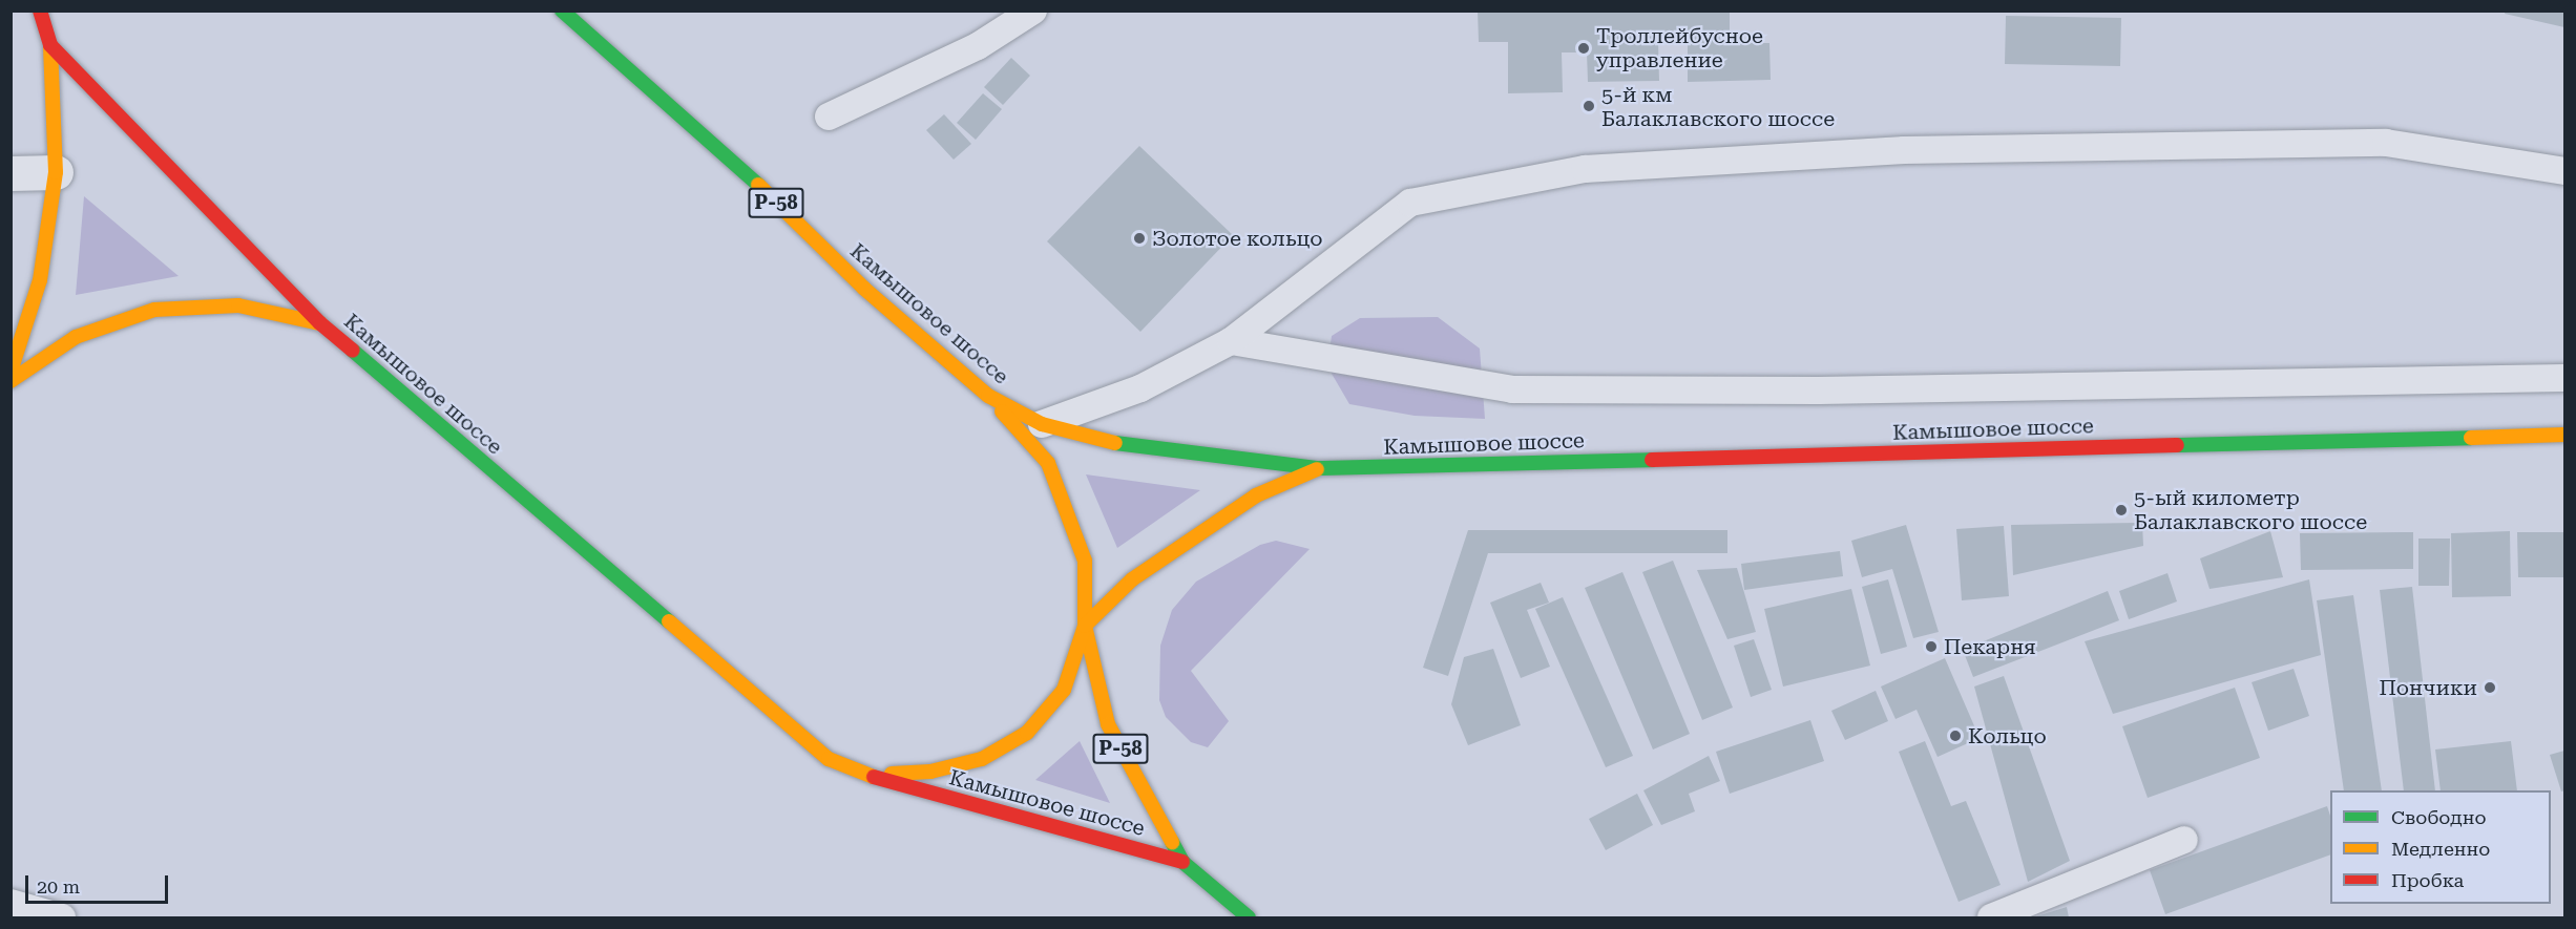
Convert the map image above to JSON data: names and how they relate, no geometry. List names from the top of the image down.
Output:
{
  "streets": {
    "main road": ["Р-58", "Камышовое шоссе"]
  },
  "crossings": [
    ["Р-58", "Камышовое шоссе"]
  ],
  "places": [
    "Троллейбусное управление",
    "5-й км Балаклавского шоссе",
    "Золотое кольцо",
    "5-ый километр Балаклавского шоссе",
    "Пекарня",
    "Пончики",
    "Кольцо"
  ],
  "legend": ["Свободно", "Медленно", "Пробка"],
  "scale_bar": "20 m"
}
